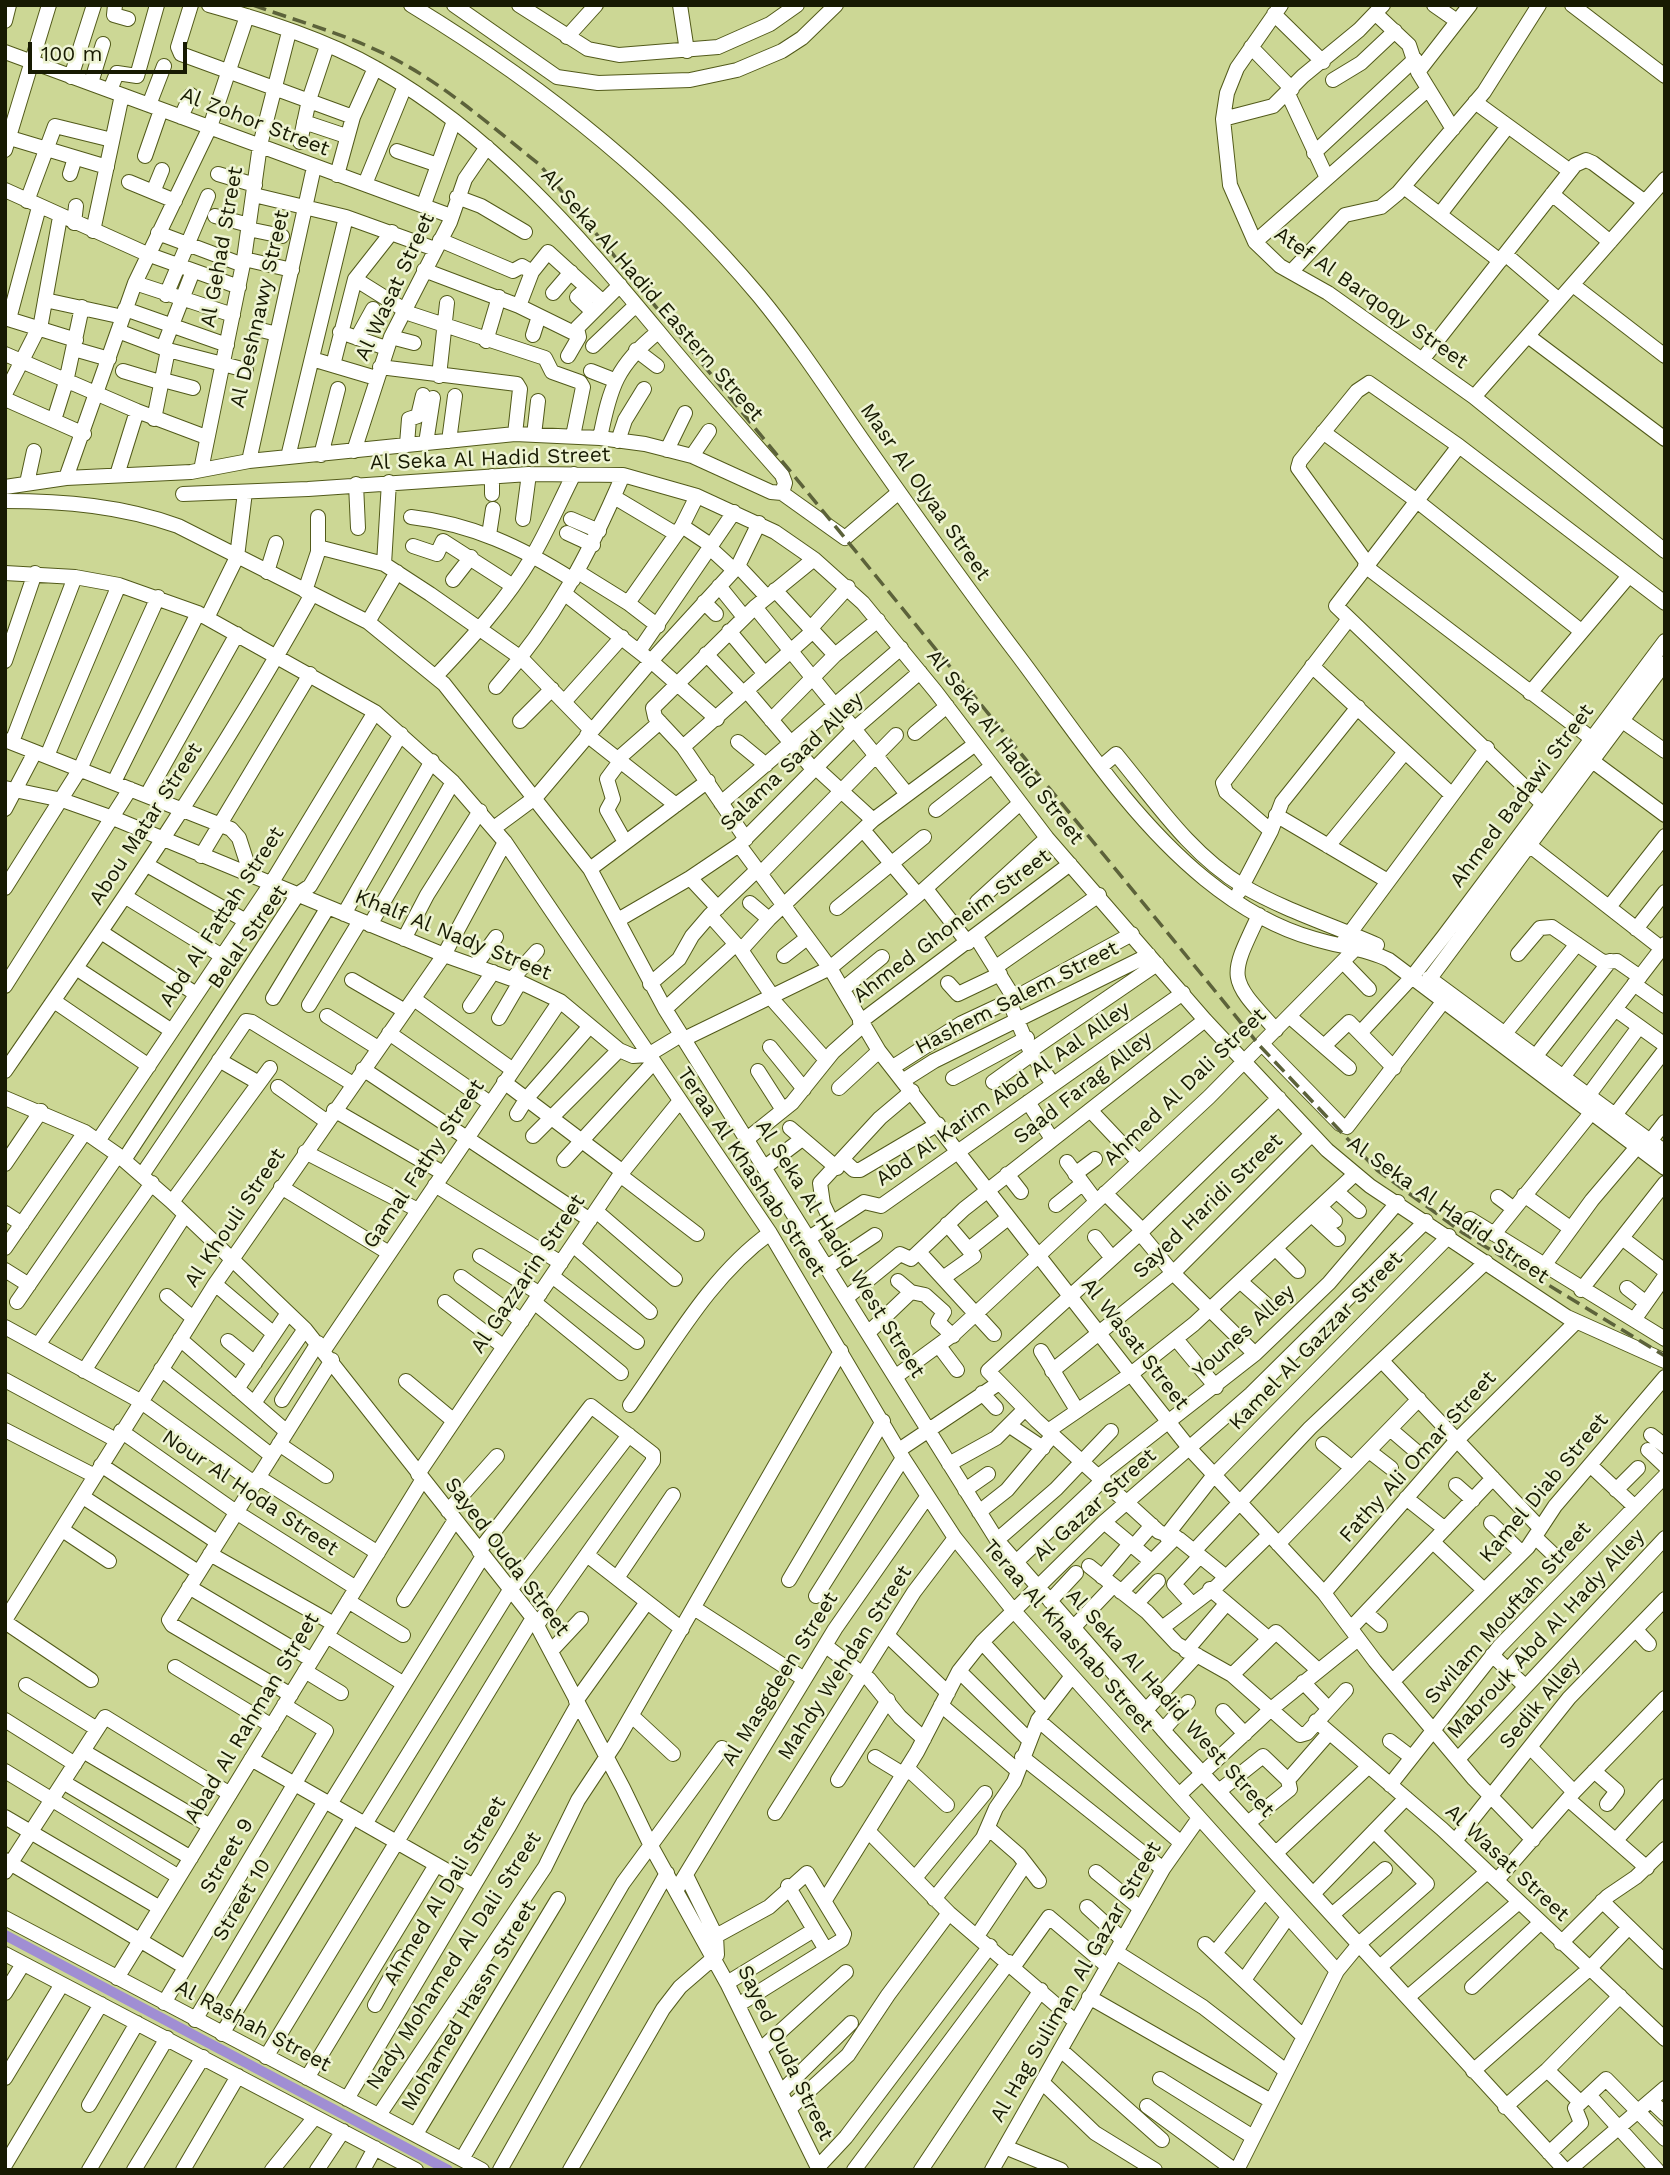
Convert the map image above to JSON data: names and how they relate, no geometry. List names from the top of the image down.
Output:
{
  "streets": {
    "street": [
      "Al Zohor Street",
      "Al Gehad Street",
      "Al Wasat Street",
      "Al Seka Al Hadid Eastern Street",
      "Atef Al Barqoqy Street",
      "Al Deshnawy Street",
      "Al Seka Al Hadid Street",
      "Masr Al Olyaa Street",
      "Salama Saad Alley",
      "Ahmed Badawi Street",
      "Abou Matar Street",
      "Abd Al Fattah Street",
      "Ahmed Ghoneim Street",
      "Khalf Al Nady Street",
      "Belal Street",
      "Hashem Salem Street",
      "Ahmed Al Dali Street",
      "Saad Farag Alley",
      "Abd Al Karim Abd Al Aal Alley",
      "Gamal Fathy Street",
      "Teraa Al Khashab Street",
      "Sayed Haridi Street",
      "Al Khouli Street",
      "Al Seka Al Hadid West Street",
      "Al Gazzarin Street",
      "Younes Alley",
      "Kamel Al Gazzar Street",
      "Fathy Ali Omar Street",
      "Kamel Diab Street",
      "Nour Al Hoda Street",
      "Al Gazar Street",
      "Sayed Ouda Street",
      "Swilam Mouftah Street",
      "Mabrouk Abd Al Hady Alley",
      "Mahdy Wehdan Street",
      "Al Masgdeen Street",
      "Sedik Alley",
      "Abad Al Rahman Street",
      "Street 9",
      "Street 10",
      "Nady Mohamed Al Dali Street",
      "Al Hag Suliman Al Gazar Street",
      "Mohamed Hassn Street",
      "Al Rashah Street"
    ]
  },
  "crossings": [
    ["Al Zohor Street", "Al Gehad Street"],
    ["Al Zohor Street", "Al Wasat Street"],
    ["Al Zohor Street", "Al Deshnawy Street"],
    ["Al Gehad Street", "Al Seka Al Hadid Eastern Street"],
    ["Al Gehad Street", "Al Seka Al Hadid Street"],
    ["Al Wasat Street", "Al Seka Al Hadid Eastern Street"],
    ["Al Wasat Street", "Al Seka Al Hadid Street"],
    ["Al Wasat Street", "Salama Saad Alley"],
    ["Al Wasat Street", "Ahmed Ghoneim Street"],
    ["Al Wasat Street", "Hashem Salem Street"],
    ["Al Wasat Street", "Ahmed Al Dali Street"],
    ["Al Wasat Street", "Saad Farag Alley"],
    ["Al Wasat Street", "Abd Al Karim Abd Al Aal Alley"],
    ["Al Wasat Street", "Sayed Haridi Street"],
    ["Al Wasat Street", "Younes Alley"],
    ["Al Wasat Street", "Kamel Al Gazzar Street"],
    ["Al Wasat Street", "Fathy Ali Omar Street"],
    ["Al Wasat Street", "Kamel Diab Street"],
    ["Al Wasat Street", "Al Gazar Street"],
    ["Al Wasat Street", "Swilam Mouftah Street"],
    ["Al Wasat Street", "Mabrouk Abd Al Hady Alley"],
    ["Al Wasat Street", "Sedik Alley"],
    ["Al Seka Al Hadid Eastern Street", "Al Seka Al Hadid Street"],
    ["Al Deshnawy Street", "Al Seka Al Hadid Street"],
    ["Al Seka Al Hadid Street", "Masr Al Olyaa Street"],
    ["Al Seka Al Hadid Street", "Salama Saad Alley"],
    ["Al Seka Al Hadid Street", "Ahmed Ghoneim Street"],
    ["Al Seka Al Hadid Street", "Hashem Salem Street"],
    ["Al Seka Al Hadid Street", "Ahmed Al Dali Street"],
    ["Al Seka Al Hadid Street", "Saad Farag Alley"],
    ["Al Seka Al Hadid Street", "Abd Al Karim Abd Al Aal Alley"],
    ["Al Seka Al Hadid Street", "Sayed Haridi Street"],
    ["Al Seka Al Hadid Street", "Younes Alley"],
    ["Al Seka Al Hadid Street", "Kamel Al Gazzar Street"],
    ["Al Seka Al Hadid Street", "Fathy Ali Omar Street"],
    ["Al Seka Al Hadid Street", "Al Gazar Street"],
    ["Masr Al Olyaa Street", "Ahmed Badawi Street"],
    ["Masr Al Olyaa Street", "Ahmed Al Dali Street"],
    ["Salama Saad Alley", "Al Seka Al Hadid West Street"],
    ["Abou Matar Street", "Khalf Al Nady Street"],
    ["Abou Matar Street", "Teraa Al Khashab Street"],
    ["Abou Matar Street", "Al Seka Al Hadid West Street"],
    ["Abd Al Fattah Street", "Khalf Al Nady Street"],
    ["Abd Al Fattah Street", "Teraa Al Khashab Street"],
    ["Abd Al Fattah Street", "Sayed Ouda Street"],
    ["Ahmed Ghoneim Street", "Al Seka Al Hadid West Street"],
    ["Khalf Al Nady Street", "Belal Street"],
    ["Khalf Al Nady Street", "Gamal Fathy Street"],
    ["Khalf Al Nady Street", "Teraa Al Khashab Street"],
    ["Khalf Al Nady Street", "Al Khouli Street"],
    ["Belal Street", "Teraa Al Khashab Street"],
    ["Belal Street", "Sayed Ouda Street"],
    ["Hashem Salem Street", "Abd Al Karim Abd Al Aal Alley"],
    ["Ahmed Al Dali Street", "Al Seka Al Hadid West Street"],
    ["Ahmed Al Dali Street", "Sayed Ouda Street"],
    ["Ahmed Al Dali Street", "Al Rashah Street"],
    ["Abd Al Karim Abd Al Aal Alley", "Al Seka Al Hadid West Street"],
    ["Gamal Fathy Street", "Sayed Ouda Street"],
    ["Teraa Al Khashab Street", "Al Khouli Street"],
    ["Teraa Al Khashab Street", "Al Gazzarin Street"],
    ["Teraa Al Khashab Street", "Al Gazar Street"],
    ["Teraa Al Khashab Street", "Mahdy Wehdan Street"],
    ["Teraa Al Khashab Street", "Al Masgdeen Street"],
    ["Teraa Al Khashab Street", "Nady Mohamed Al Dali Street"],
    ["Teraa Al Khashab Street", "Al Hag Suliman Al Gazar Street"],
    ["Al Khouli Street", "Nour Al Hoda Street"],
    ["Al Khouli Street", "Sayed Ouda Street"],
    ["Al Seka Al Hadid West Street", "Younes Alley"],
    ["Al Seka Al Hadid West Street", "Al Gazar Street"],
    ["Al Gazzarin Street", "Sayed Ouda Street"],
    ["Al Gazzarin Street", "Abad Al Rahman Street"],
    ["Nour Al Hoda Street", "Abad Al Rahman Street"],
    ["Sayed Ouda Street", "Al Masgdeen Street"],
    ["Sayed Ouda Street", "Abad Al Rahman Street"],
    ["Sayed Ouda Street", "Street 10"],
    ["Sayed Ouda Street", "Nady Mohamed Al Dali Street"],
    ["Abad Al Rahman Street", "Street 9"],
    ["Abad Al Rahman Street", "Al Rashah Street"],
    ["Street 9", "Al Rashah Street"],
    ["Street 10", "Al Rashah Street"],
    ["Nady Mohamed Al Dali Street", "Al Rashah Street"],
    ["Mohamed Hassn Street", "Al Rashah Street"]
  ],
  "scale_bar": "100 m"
}
